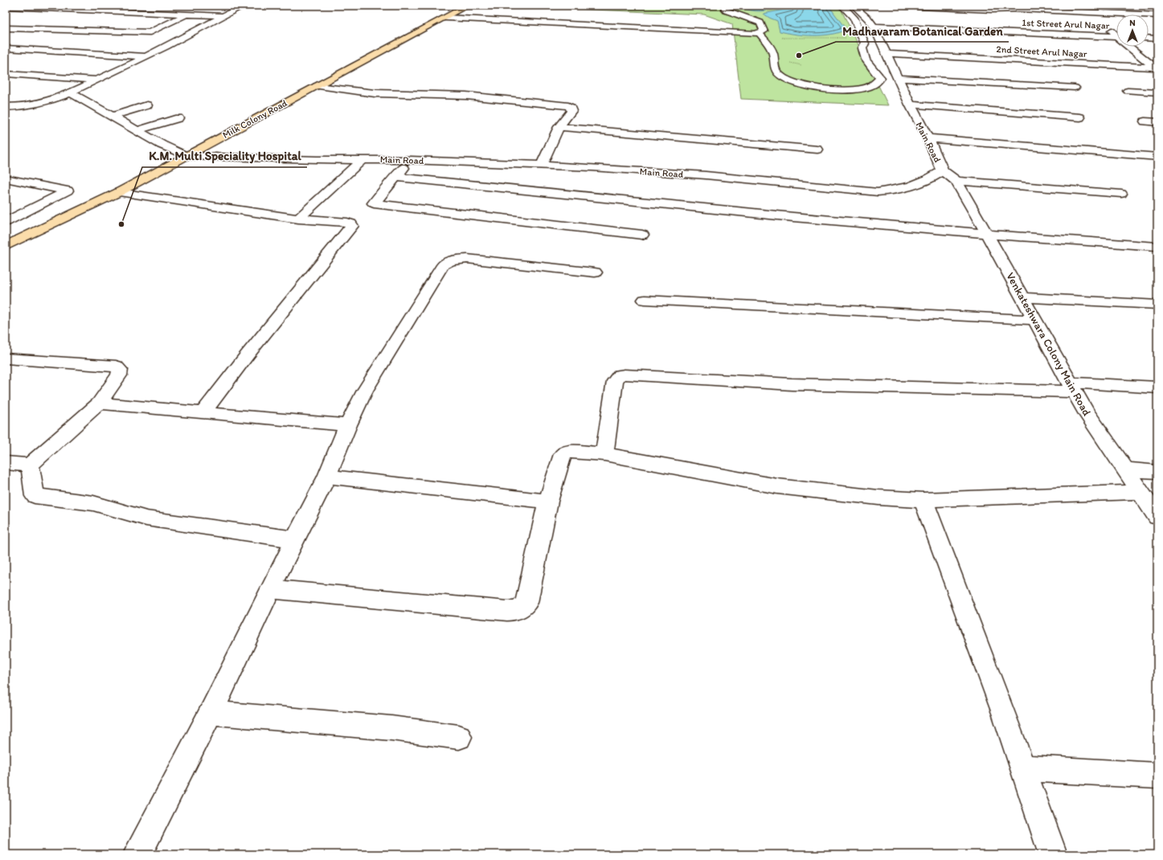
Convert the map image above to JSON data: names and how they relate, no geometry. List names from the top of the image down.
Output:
{
  "streets": {
    "main road": ["Milk Colony Road"],
    "street": [
      "1st Street Arul Nagar",
      "2nd Street Arul Nagar",
      "Main Road",
      "Venkateshwara Colony Main Road"
    ]
  },
  "crossings": [
    ["1st Street Arul Nagar", "Main Road"],
    ["2nd Street Arul Nagar", "Main Road"],
    ["Milk Colony Road", "Main Road"],
    ["Main Road", "Venkateshwara Colony Main Road"]
  ],
  "places": ["Madhavaram Botanical Garden", "K.M. Multi Speciality Hospital"],
  "north": "top"
}
